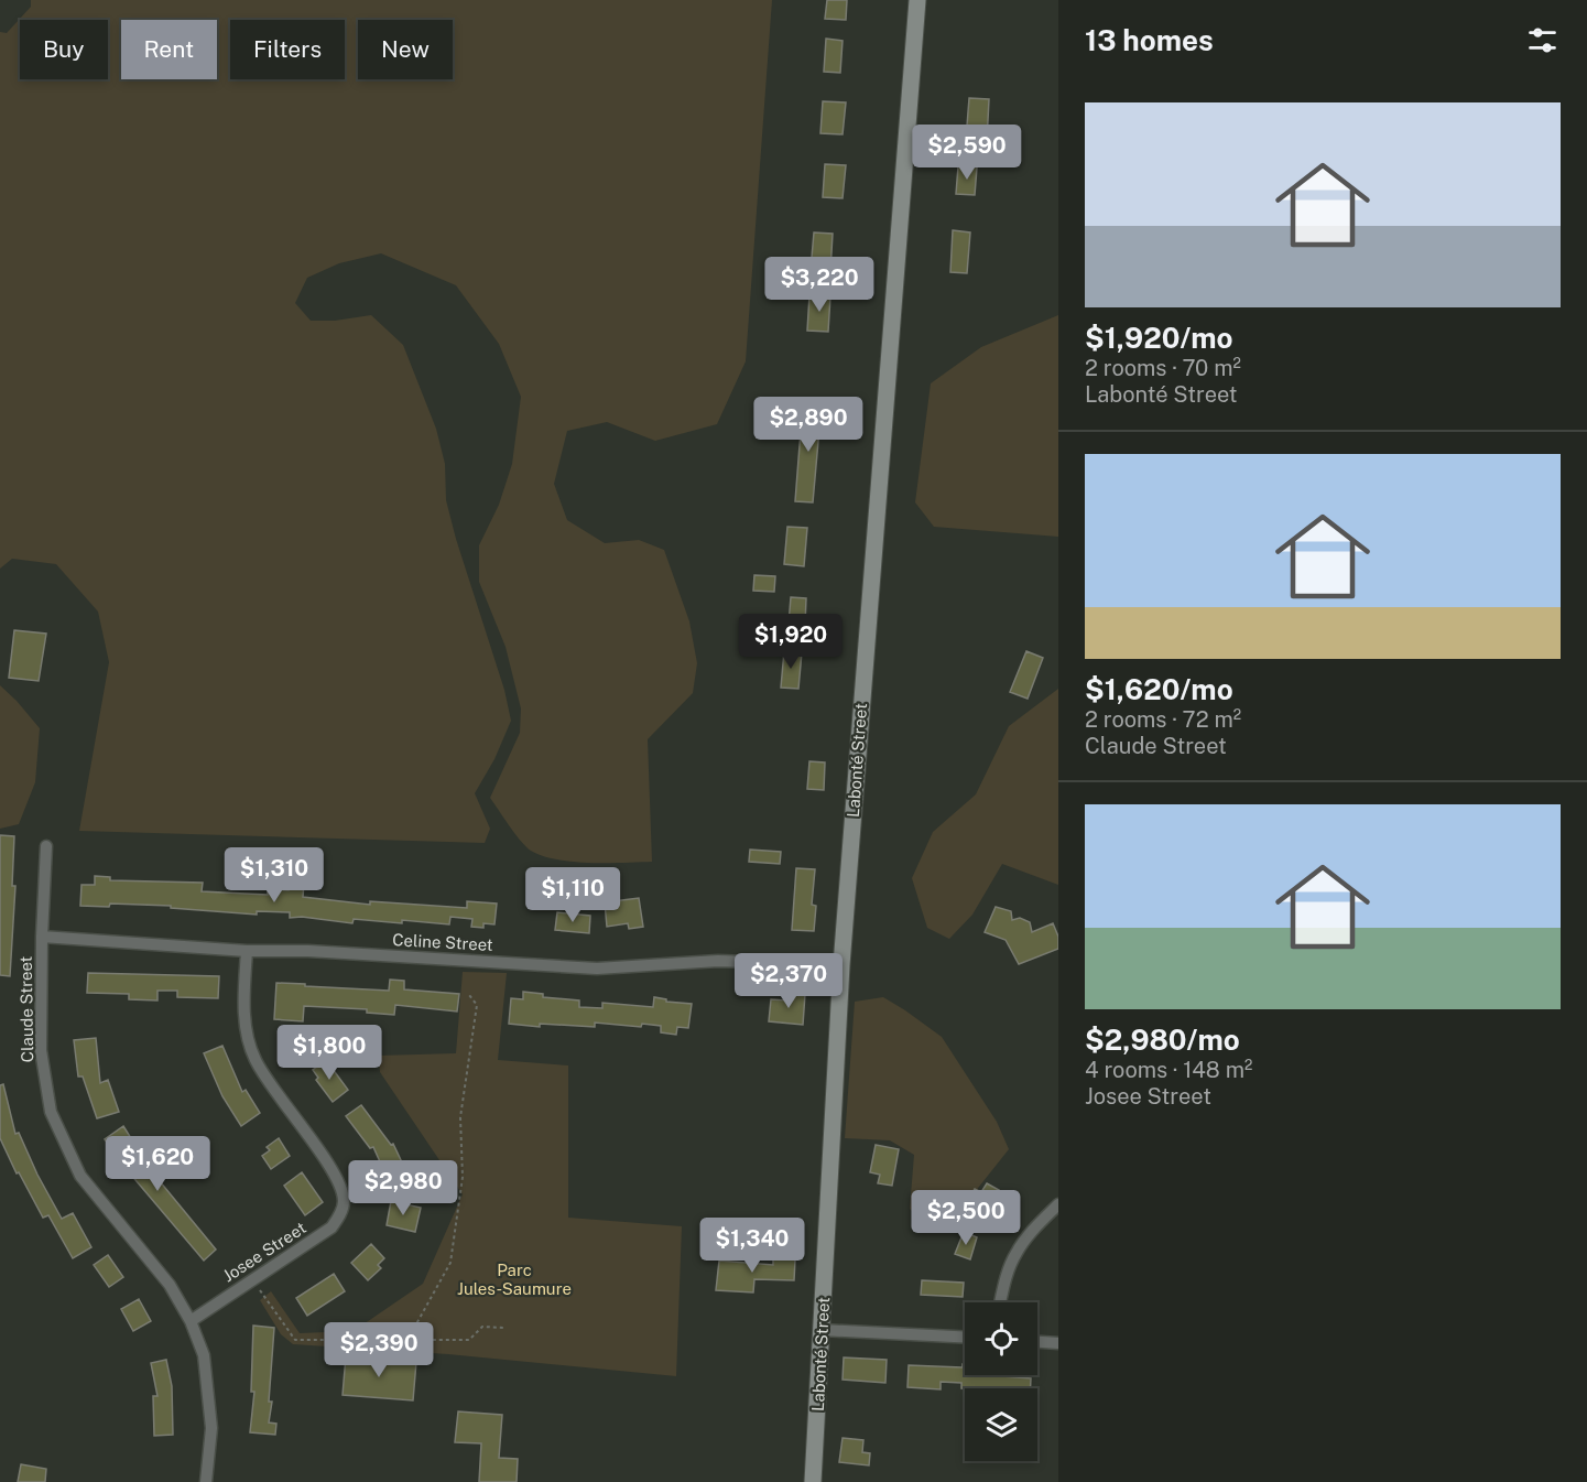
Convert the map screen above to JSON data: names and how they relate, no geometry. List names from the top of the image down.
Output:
{
  "streets": {
    "street": [
      "Labonté Street",
      "Celine Street",
      "Claude Street",
      "Josee Street"
    ]
  },
  "crossings": [
    ["Labonté Street", "Celine Street"],
    ["Celine Street", "Claude Street"],
    ["Celine Street", "Josee Street"],
    ["Claude Street", "Josee Street"]
  ],
  "parks": ["Parc Jules-Saumure"],
  "page": {
    "heading": "13 homes",
    "chip": [
      "Buy",
      "Rent",
      "Filters",
      "New"
    ],
    "list": [
      {
        "name": "$1,920/mo",
        "note": "2 rooms · 70 m² · Labonté Street"
      },
      {
        "name": "$1,620/mo",
        "note": "2 rooms · 72 m² · Claude Street"
      },
      {
        "name": "$2,980/mo",
        "note": "4 rooms · 148 m² · Josee Street"
      }
    ],
    "price": [
      "$2,590",
      "$3,220",
      "$2,890",
      "$1,920",
      "$1,310",
      "$1,110",
      "$2,370",
      "$1,800",
      "$1,620",
      "$2,980",
      "$2,500",
      "$1,340",
      "$2,390"
    ]
  }
}
